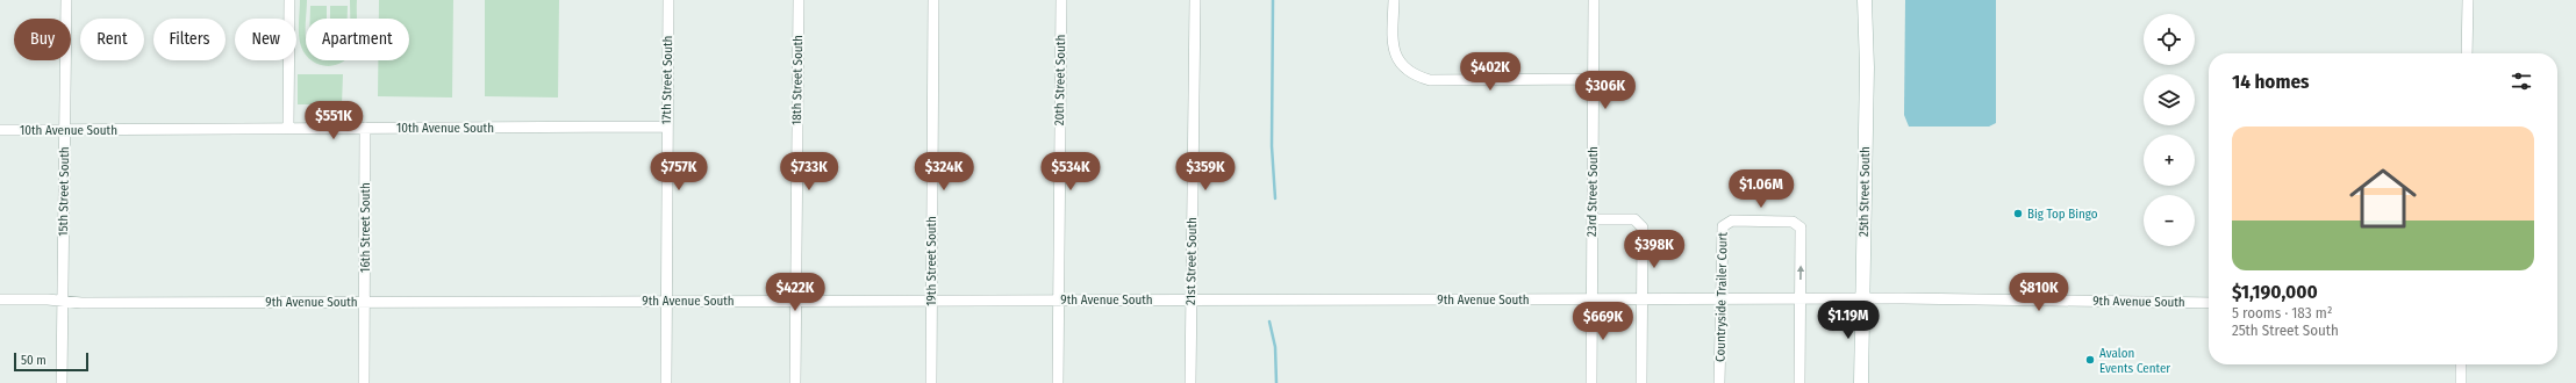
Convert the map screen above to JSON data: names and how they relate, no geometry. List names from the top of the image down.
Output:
{
  "streets": {
    "main road": ["25th Street South"],
    "street": [
      "17th Street South",
      "18th Street South",
      "20th Street South",
      "10th Avenue South",
      "15th Street South",
      "23rd Street South",
      "16th Street South",
      "19th Street South",
      "21st Street South",
      "Countryside Trailer Court",
      "9th Avenue South"
    ]
  },
  "crossings": [
    ["17th Street South", "10th Avenue South"],
    ["17th Street South", "9th Avenue South"],
    ["18th Street South", "9th Avenue South"],
    ["20th Street South", "9th Avenue South"],
    ["10th Avenue South", "15th Street South"],
    ["10th Avenue South", "16th Street South"],
    ["15th Street South", "9th Avenue South"],
    ["23rd Street South", "9th Avenue South"],
    ["25th Street South", "9th Avenue South"],
    ["16th Street South", "9th Avenue South"],
    ["19th Street South", "9th Avenue South"],
    ["21st Street South", "9th Avenue South"],
    ["Countryside Trailer Court", "9th Avenue South"]
  ],
  "places": ["Big Top Bingo", "Avalon Events Center"],
  "scale_bar": "50 m",
  "page": {
    "map_buttons": ["+", "−"],
    "chip": [
      "Buy",
      "Rent",
      "Filters",
      "New",
      "Apartment"
    ],
    "price": [
      "$402K",
      "$306K",
      "$551K",
      "$757K",
      "$733K",
      "$324K",
      "$534K",
      "$359K",
      "$1.06M",
      "$398K",
      "$422K",
      "$810K",
      "$1.19M",
      "$669K"
    ],
    "heading": "14 homes",
    "list": [
      {
        "name": "$1,190,000",
        "note": "5 rooms · 183 m² · 25th Street South"
      }
    ],
    "scale": "50 m"
  }
}
